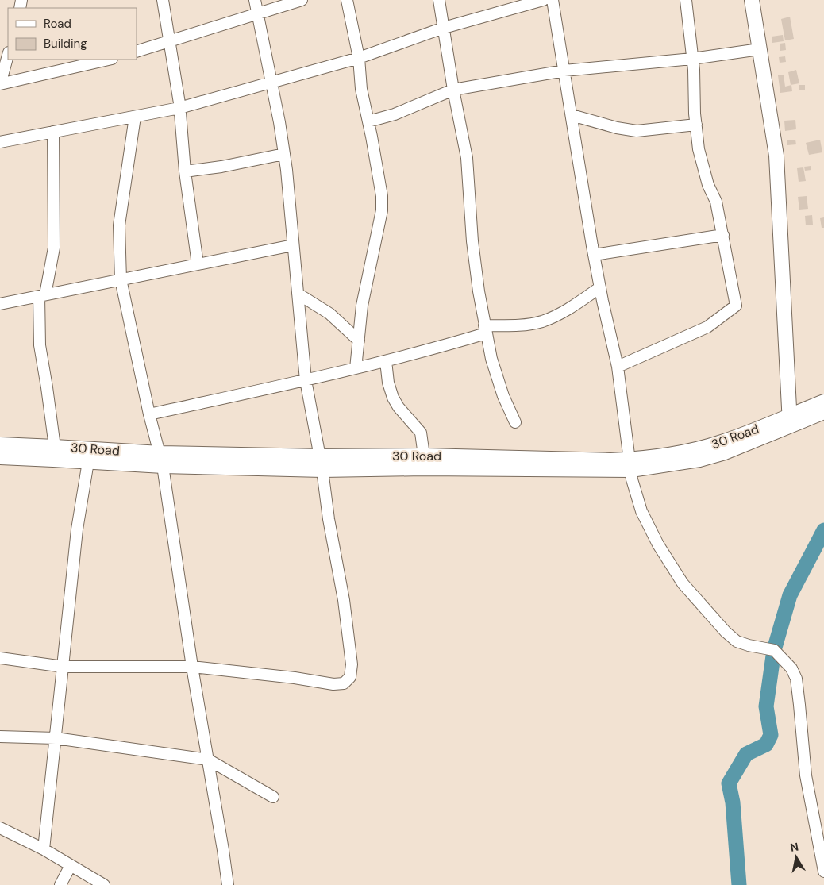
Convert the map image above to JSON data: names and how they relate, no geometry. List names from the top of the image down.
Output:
{
  "streets": {
    "main road": ["30 Road"]
  },
  "legend": ["Road", "Building"],
  "north": "top"
}
